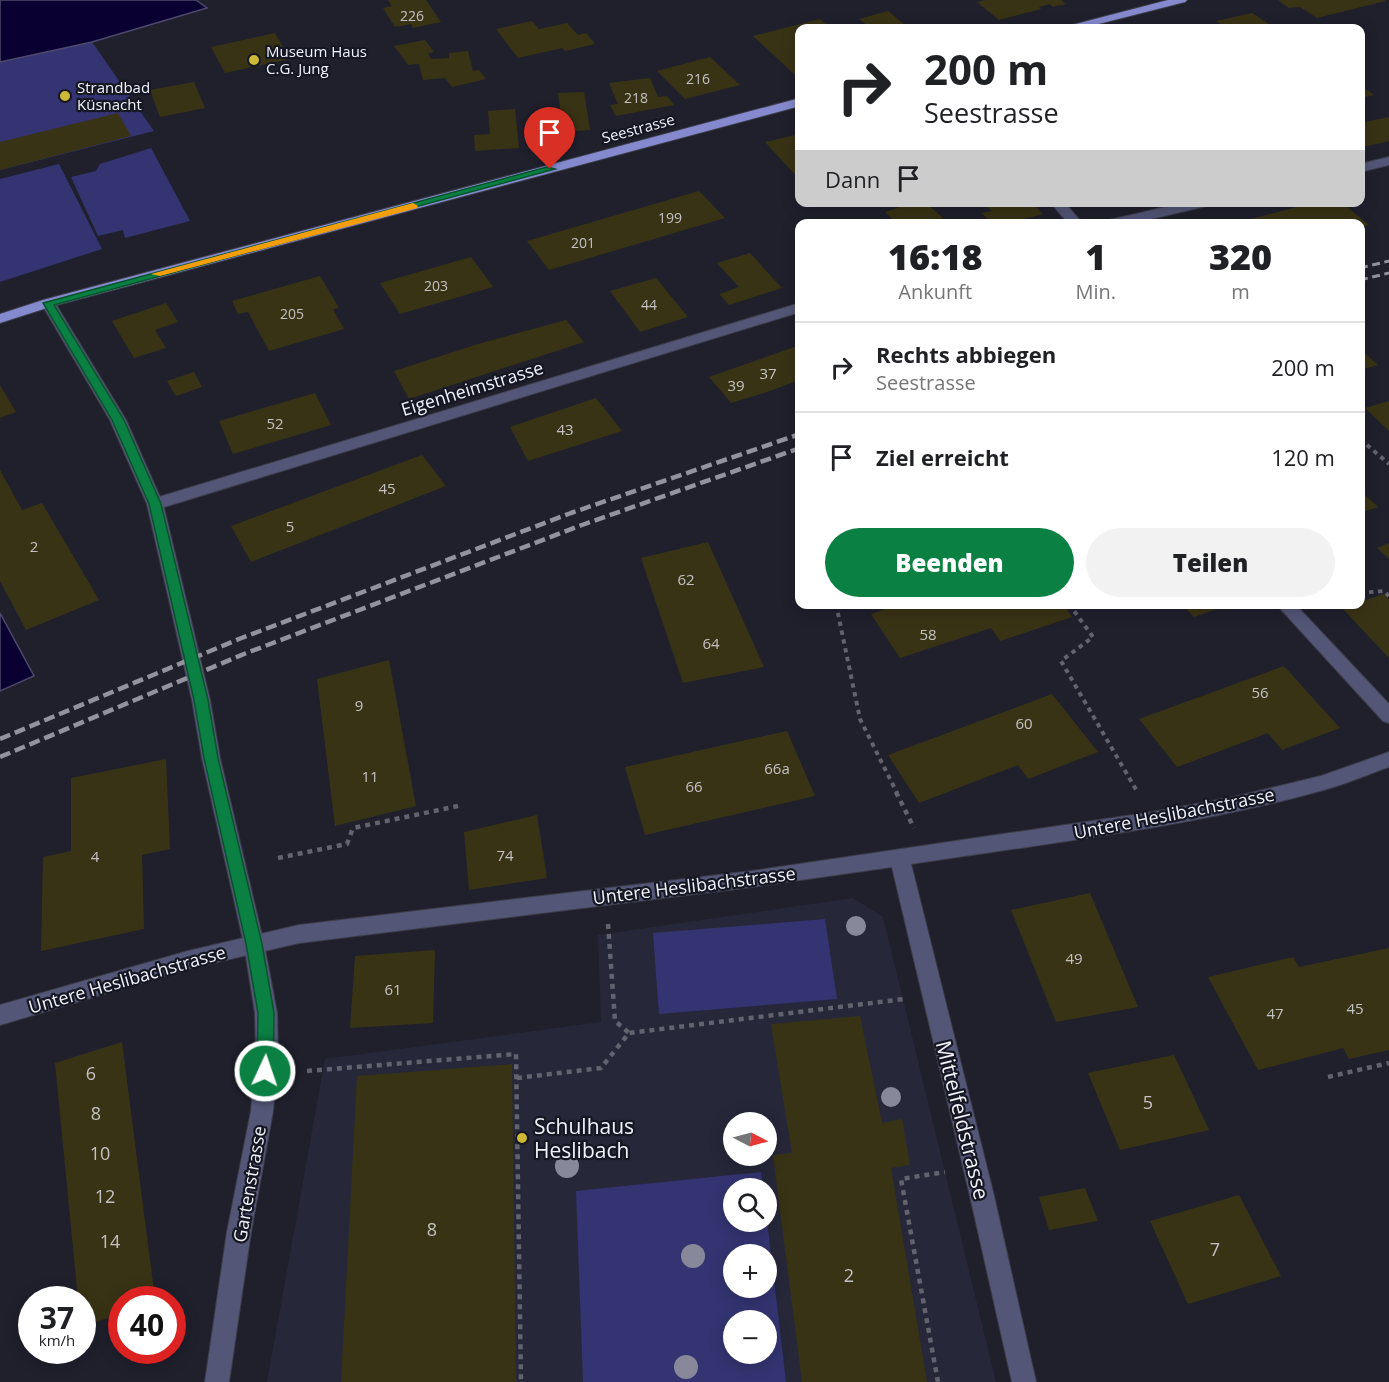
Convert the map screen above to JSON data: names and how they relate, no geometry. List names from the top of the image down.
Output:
{
  "streets": {
    "main road": ["Seestrasse"],
    "street": [
      "Eigenheimstrasse",
      "Untere Heslibachstrasse",
      "Mittelfeldstrasse",
      "Gartenstrasse"
    ]
  },
  "crossings": [
    ["Seestrasse", "Gartenstrasse"],
    ["Eigenheimstrasse", "Gartenstrasse"],
    ["Untere Heslibachstrasse", "Mittelfeldstrasse"],
    ["Untere Heslibachstrasse", "Gartenstrasse"]
  ],
  "places": ["Museum Haus C.G. Jung", "Strandbad Küsnacht", "Schulhaus Heslibach"],
  "house_numbers": [
    "226",
    "216",
    "218",
    "199",
    "201",
    "203",
    "44",
    "205",
    "37",
    "39",
    "52",
    "43",
    "45",
    "5",
    "2",
    "62",
    "58",
    "64",
    "56",
    "9",
    "60",
    "66a",
    "11",
    "66",
    "74",
    "4",
    "49",
    "61",
    "45",
    "47",
    "6",
    "5",
    "8",
    "10",
    "12",
    "8",
    "14",
    "7",
    "2"
  ],
  "north": "right",
  "page": {
    "turn": ["200 m", "Seestrasse"],
    "then": "Dann",
    "eta": [
      "16:18",
      "Ankunft",
      "1",
      "Min.",
      "320",
      "m"
    ],
    "list": [
      {
        "name": "Rechts abbiegen",
        "note": "Seestrasse",
        "value": "200 m"
      },
      {
        "name": "Ziel erreicht",
        "value": "120 m"
      }
    ],
    "buttons": ["Beenden", "Teilen"],
    "map_buttons": ["+", "−"],
    "speed": "37 km/h",
    "limit": "40"
  }
}
